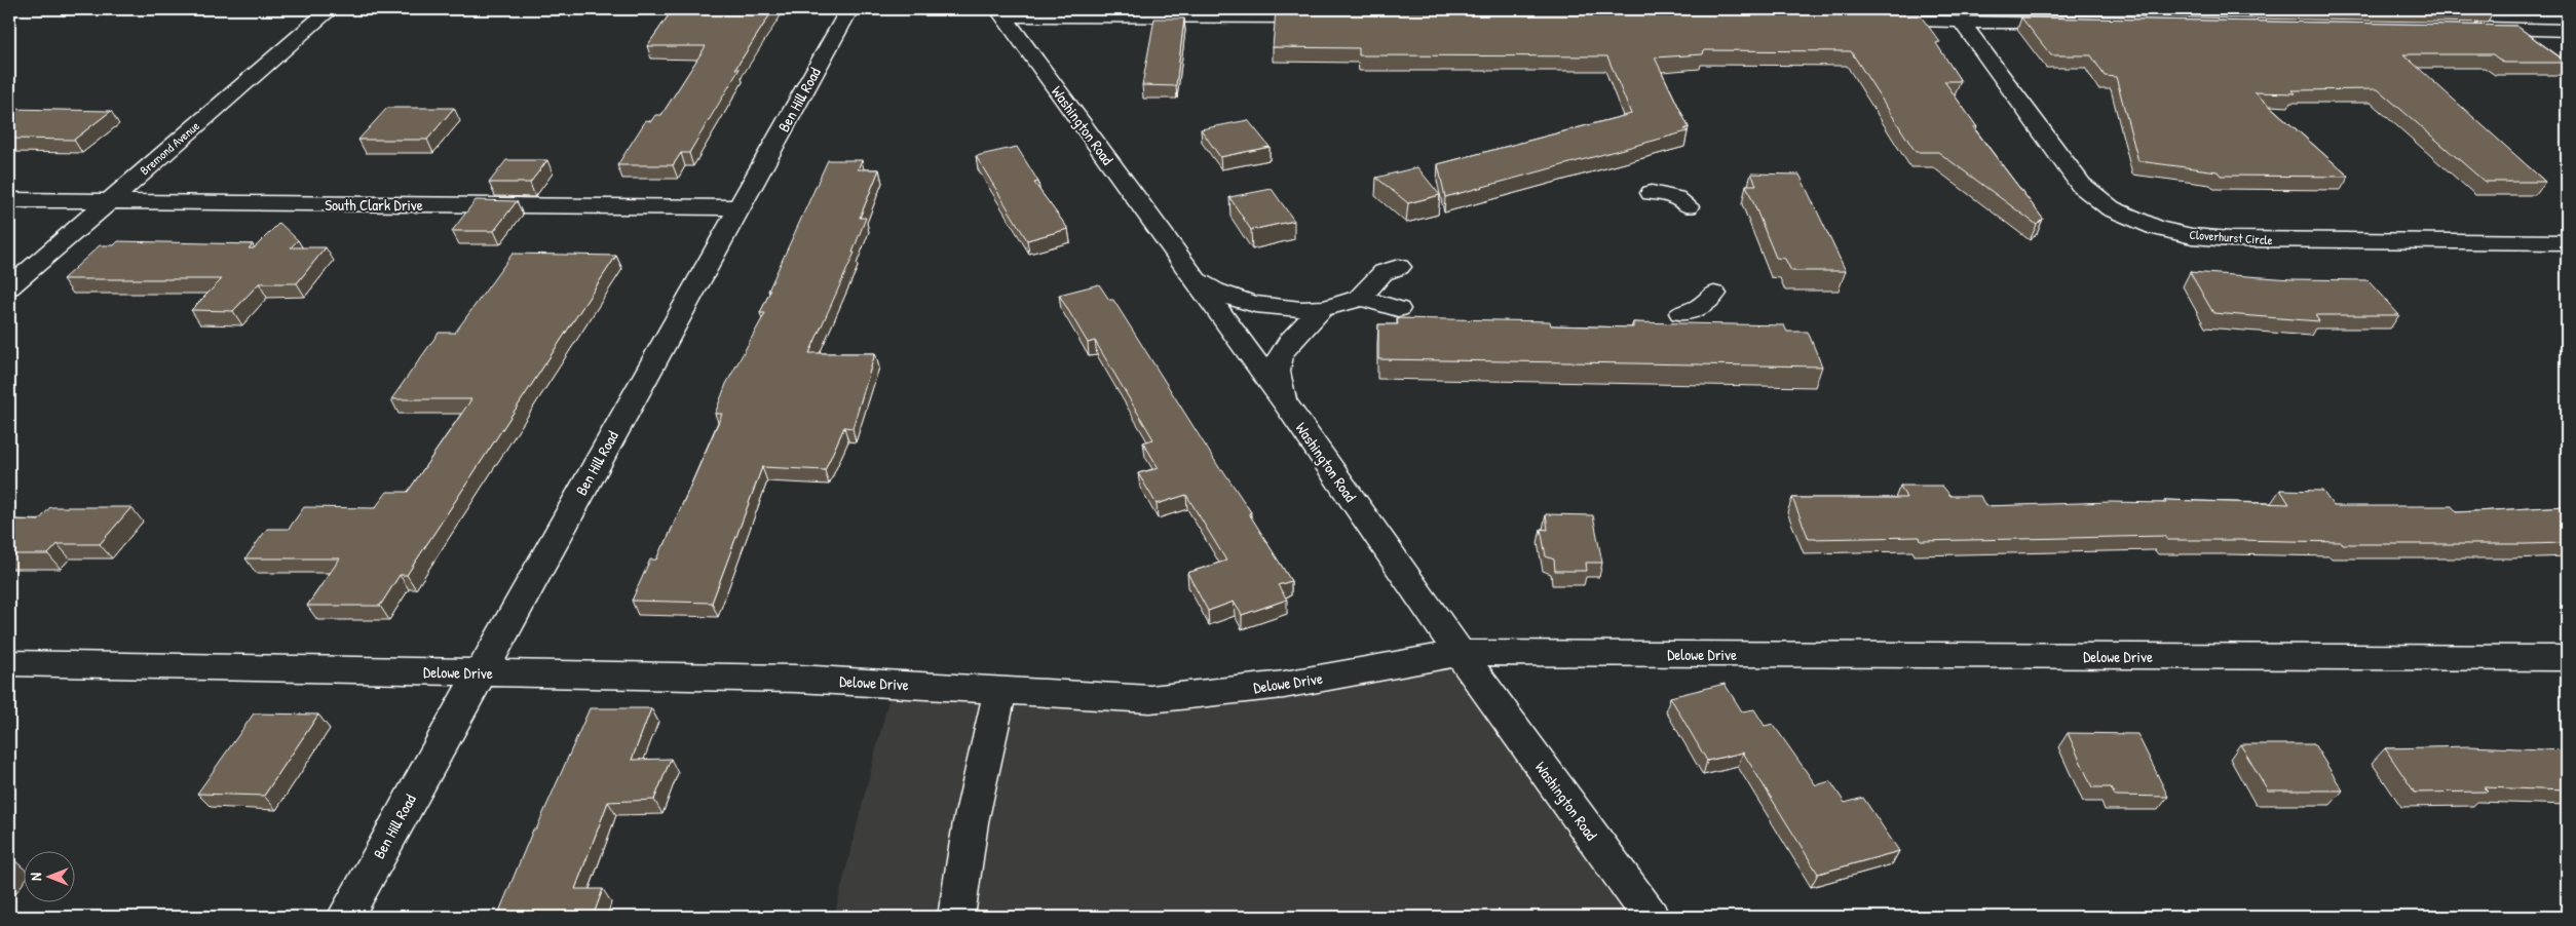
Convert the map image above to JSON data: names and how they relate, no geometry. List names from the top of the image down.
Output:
{
  "streets": {
    "street": [
      "Ben Hill Road",
      "Washington Road",
      "Bremond Avenue",
      "South Clark Drive",
      "Cloverhurst Circle",
      "Delowe Drive"
    ]
  },
  "crossings": [
    ["Ben Hill Road", "South Clark Drive"],
    ["Ben Hill Road", "Delowe Drive"],
    ["Washington Road", "Delowe Drive"],
    ["Bremond Avenue", "South Clark Drive"]
  ],
  "north": "left"
}
